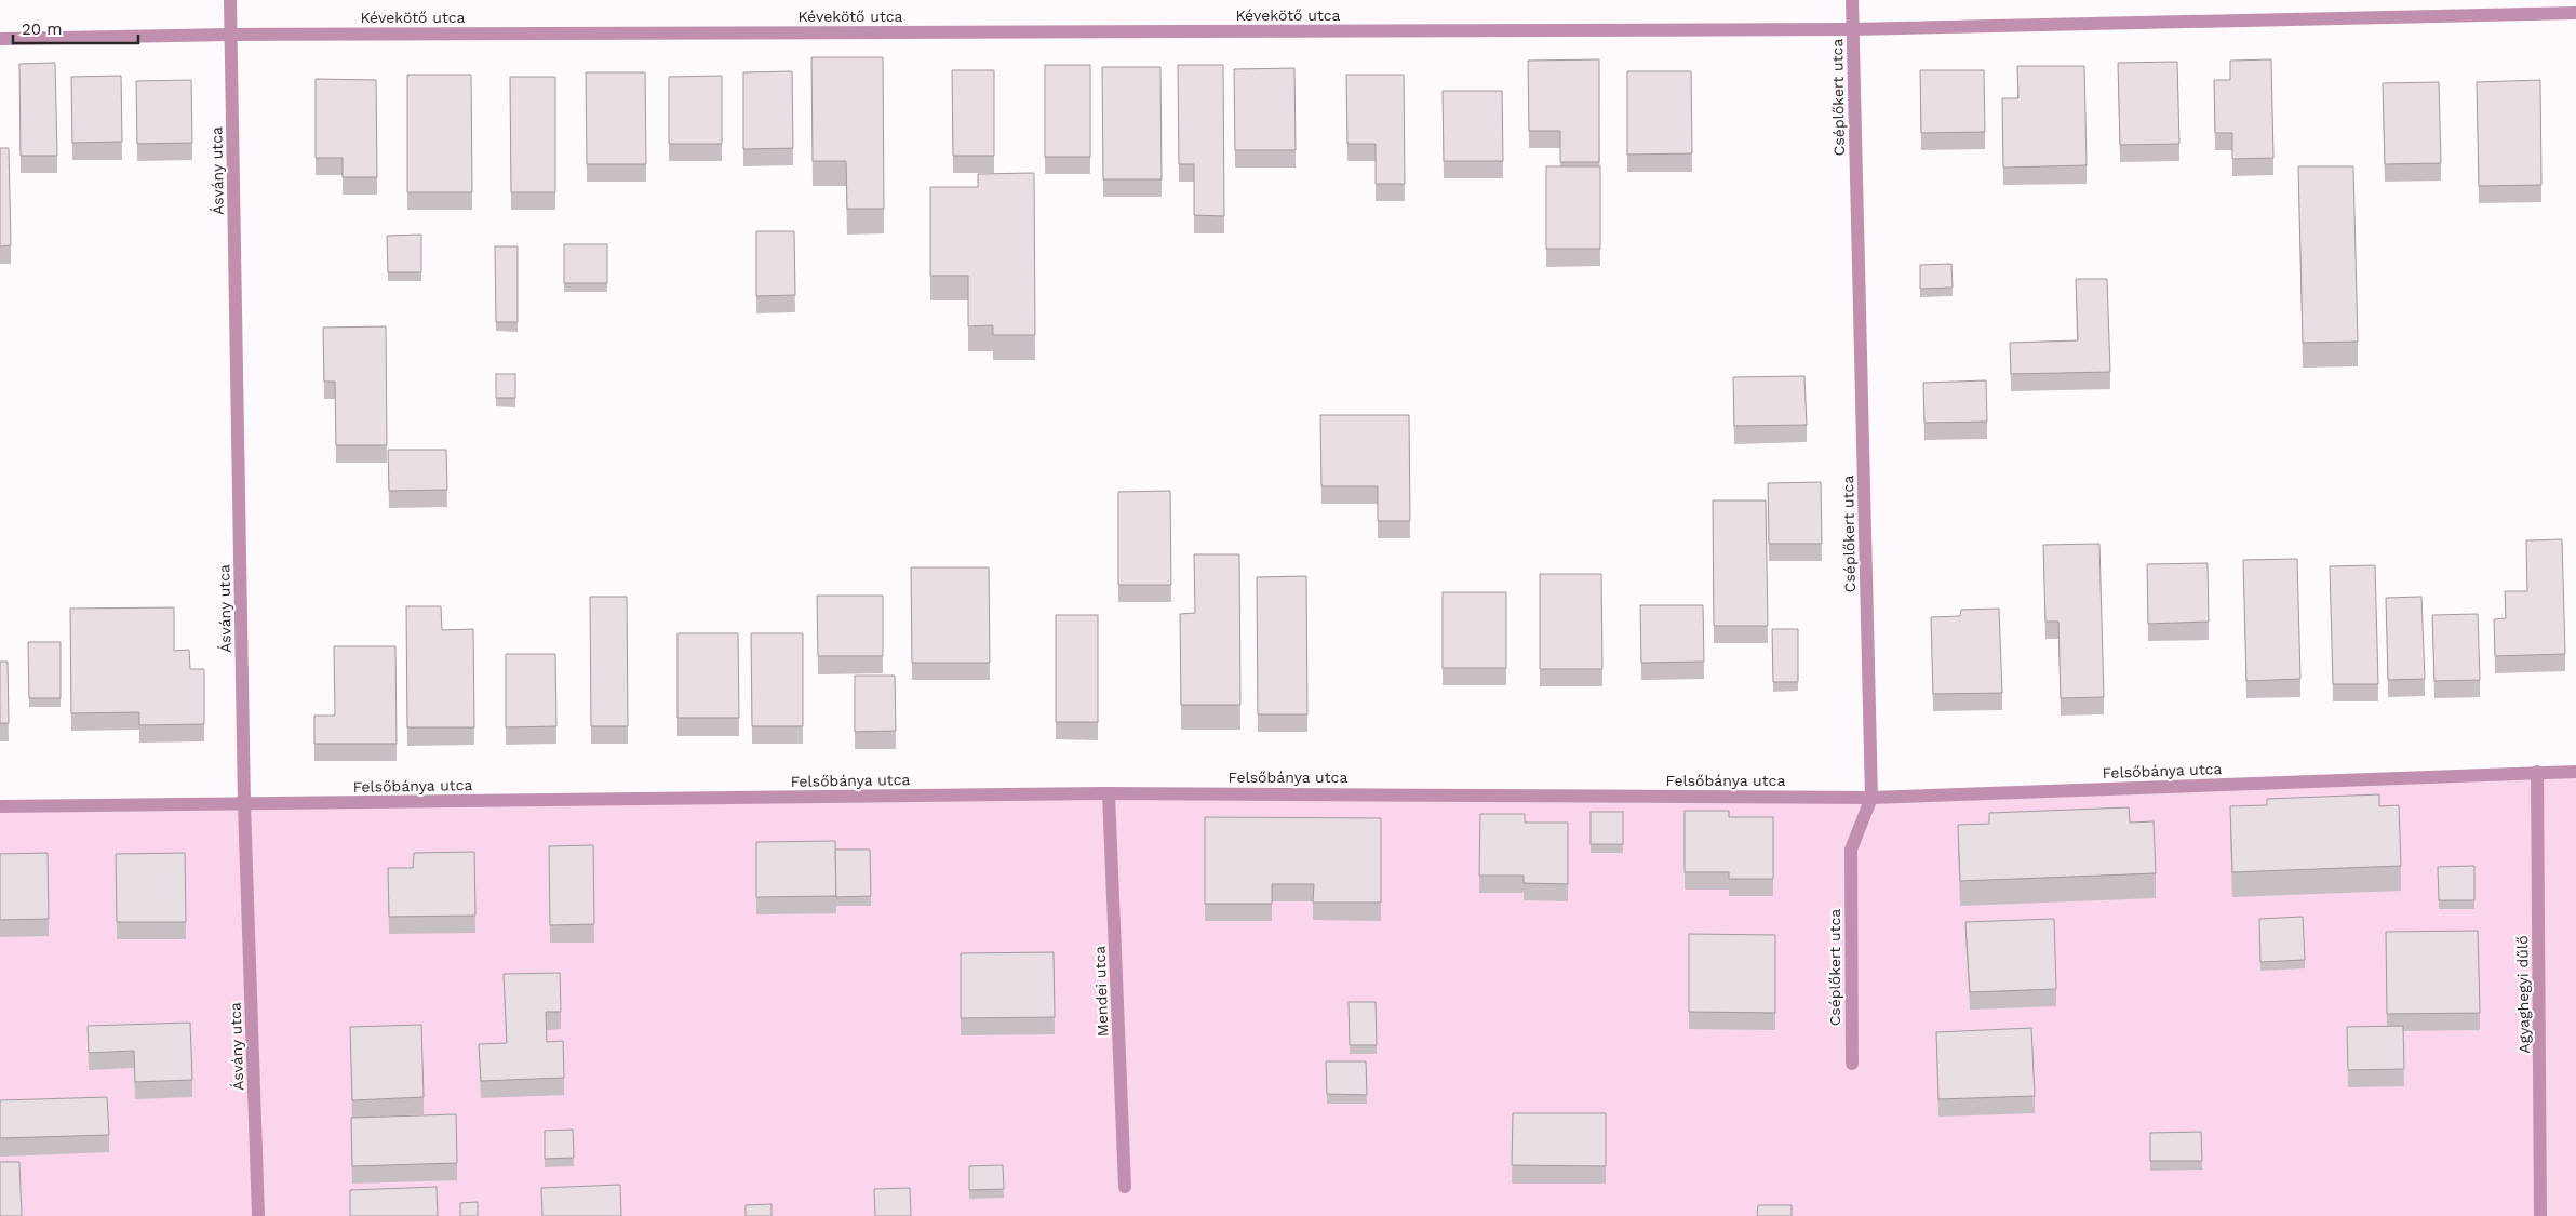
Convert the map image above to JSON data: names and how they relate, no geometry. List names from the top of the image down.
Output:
{
  "streets": {
    "street": [
      "Kévekötő utca",
      "Cséplőkert utca",
      "Ásvány utca",
      "Felsőbánya utca",
      "Mendei utca",
      "Agyaghegyi dűlő"
    ]
  },
  "crossings": [
    ["Kévekötő utca", "Cséplőkert utca"],
    ["Kévekötő utca", "Ásvány utca"],
    ["Cséplőkert utca", "Felsőbánya utca"],
    ["Ásvány utca", "Felsőbánya utca"],
    ["Felsőbánya utca", "Mendei utca"],
    ["Felsőbánya utca", "Agyaghegyi dűlő"]
  ],
  "scale_bar": "20 m"
}
